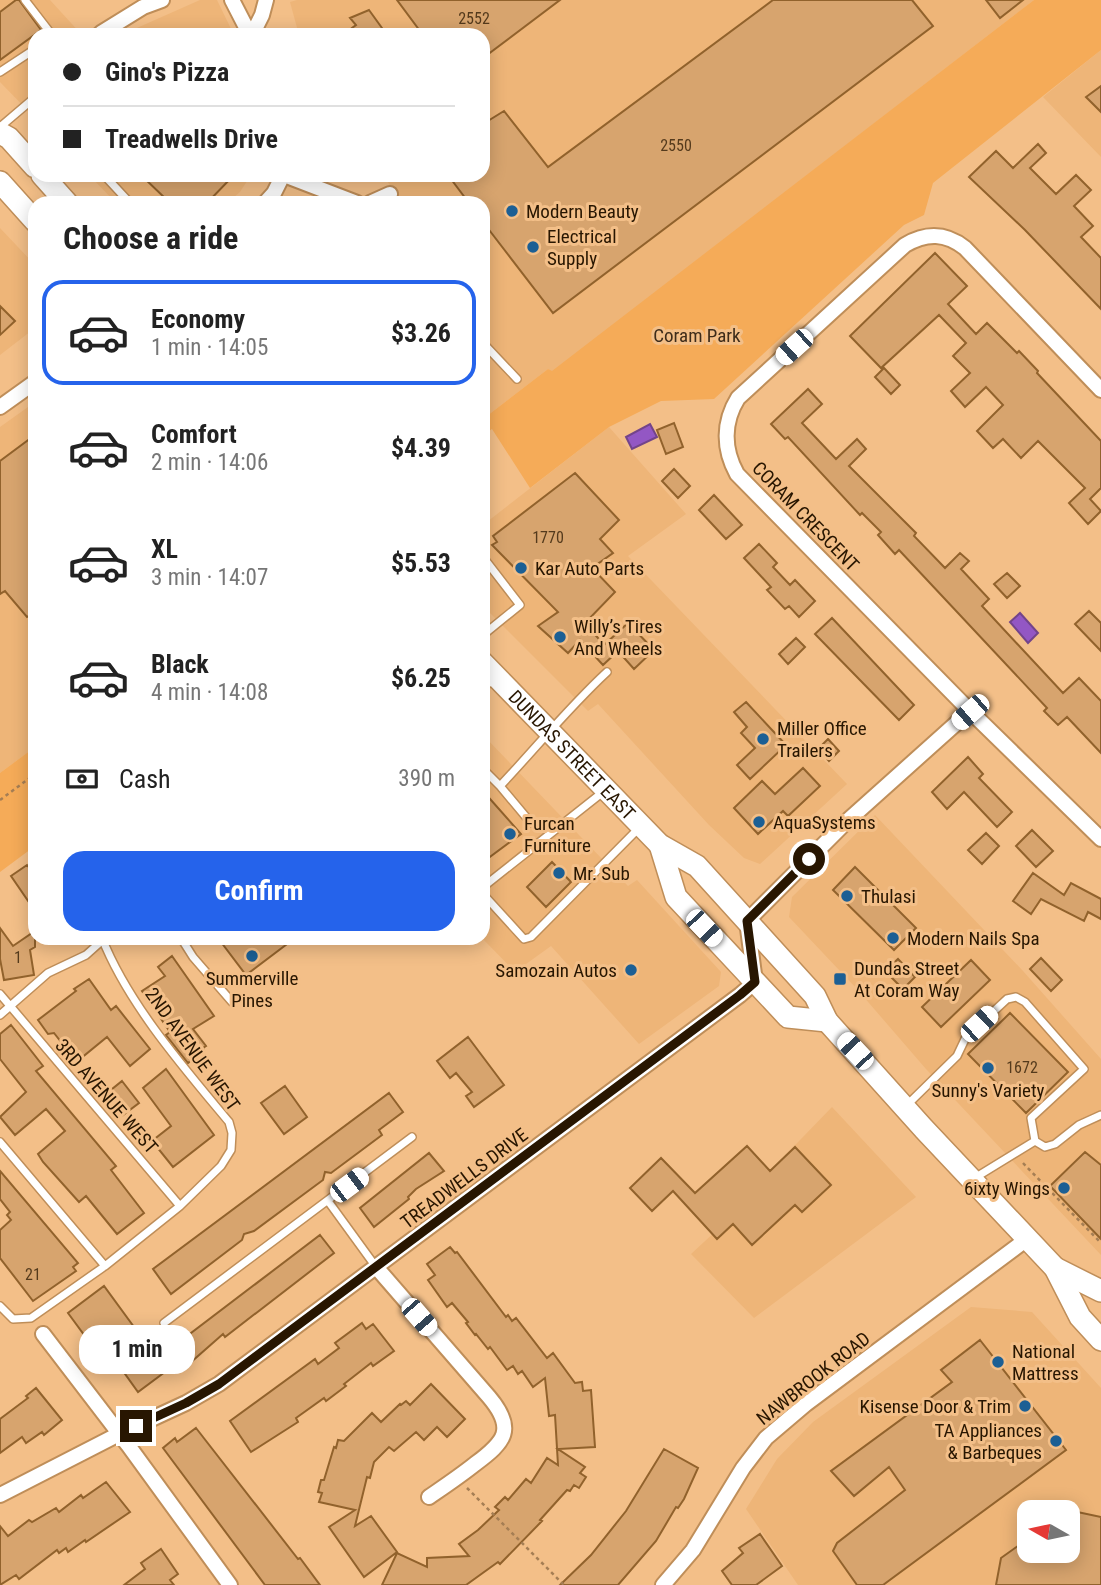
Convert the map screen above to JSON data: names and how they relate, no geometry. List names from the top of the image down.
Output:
{
  "streets": {
    "main road": ["DUNDAS STREET EAST"],
    "street": ["CORAM CRESCENT", "TREADWELLS DRIVE", "NAWBROOK ROAD"],
    "lane": ["2ND AVENUE WEST", "3RD AVENUE WEST"]
  },
  "crossings": [
    ["DUNDAS STREET EAST", "TREADWELLS DRIVE"],
    ["DUNDAS STREET EAST", "NAWBROOK ROAD"],
    ["2ND AVENUE WEST", "3RD AVENUE WEST"]
  ],
  "parks": ["Coram Park"],
  "places": {
    "other": [
      "Modern Beauty",
      "Electrical Supply",
      "Kar Auto Parts",
      "Willy’s Tires And Wheels",
      "Miller Office Trailers",
      "AquaSystems",
      "Furcan Furniture",
      "Mr. Sub",
      "Thulasi",
      "Modern Nails Spa",
      "Summerville Pines",
      "Samozain Autos",
      "Sunny's Variety",
      "6ixty Wings",
      "National Mattress",
      "Kisense Door & Trim",
      "TA Appliances & Barbeques"
    ],
    "transit": ["Dundas Street At Coram Way"]
  },
  "house_numbers": [
    "2552",
    "2550",
    "1770",
    "1",
    "1672",
    "21"
  ],
  "north": "left",
  "page": {
    "banner": ["Gino's Pizza", "Treadwells Drive"],
    "heading": "Choose a ride",
    "list": [
      {
        "name": "Economy",
        "note": "1 min · 14:05",
        "value": "$3.26"
      },
      {
        "name": "Comfort",
        "note": "2 min · 14:06",
        "value": "$4.39"
      },
      {
        "name": "XL",
        "note": "3 min · 14:07",
        "value": "$5.53"
      },
      {
        "name": "Black",
        "note": "4 min · 14:08",
        "value": "$6.25"
      }
    ],
    "pay": ["Cash", "390 m"],
    "buttons": "Confirm",
    "bubble": "1 min"
  }
}
